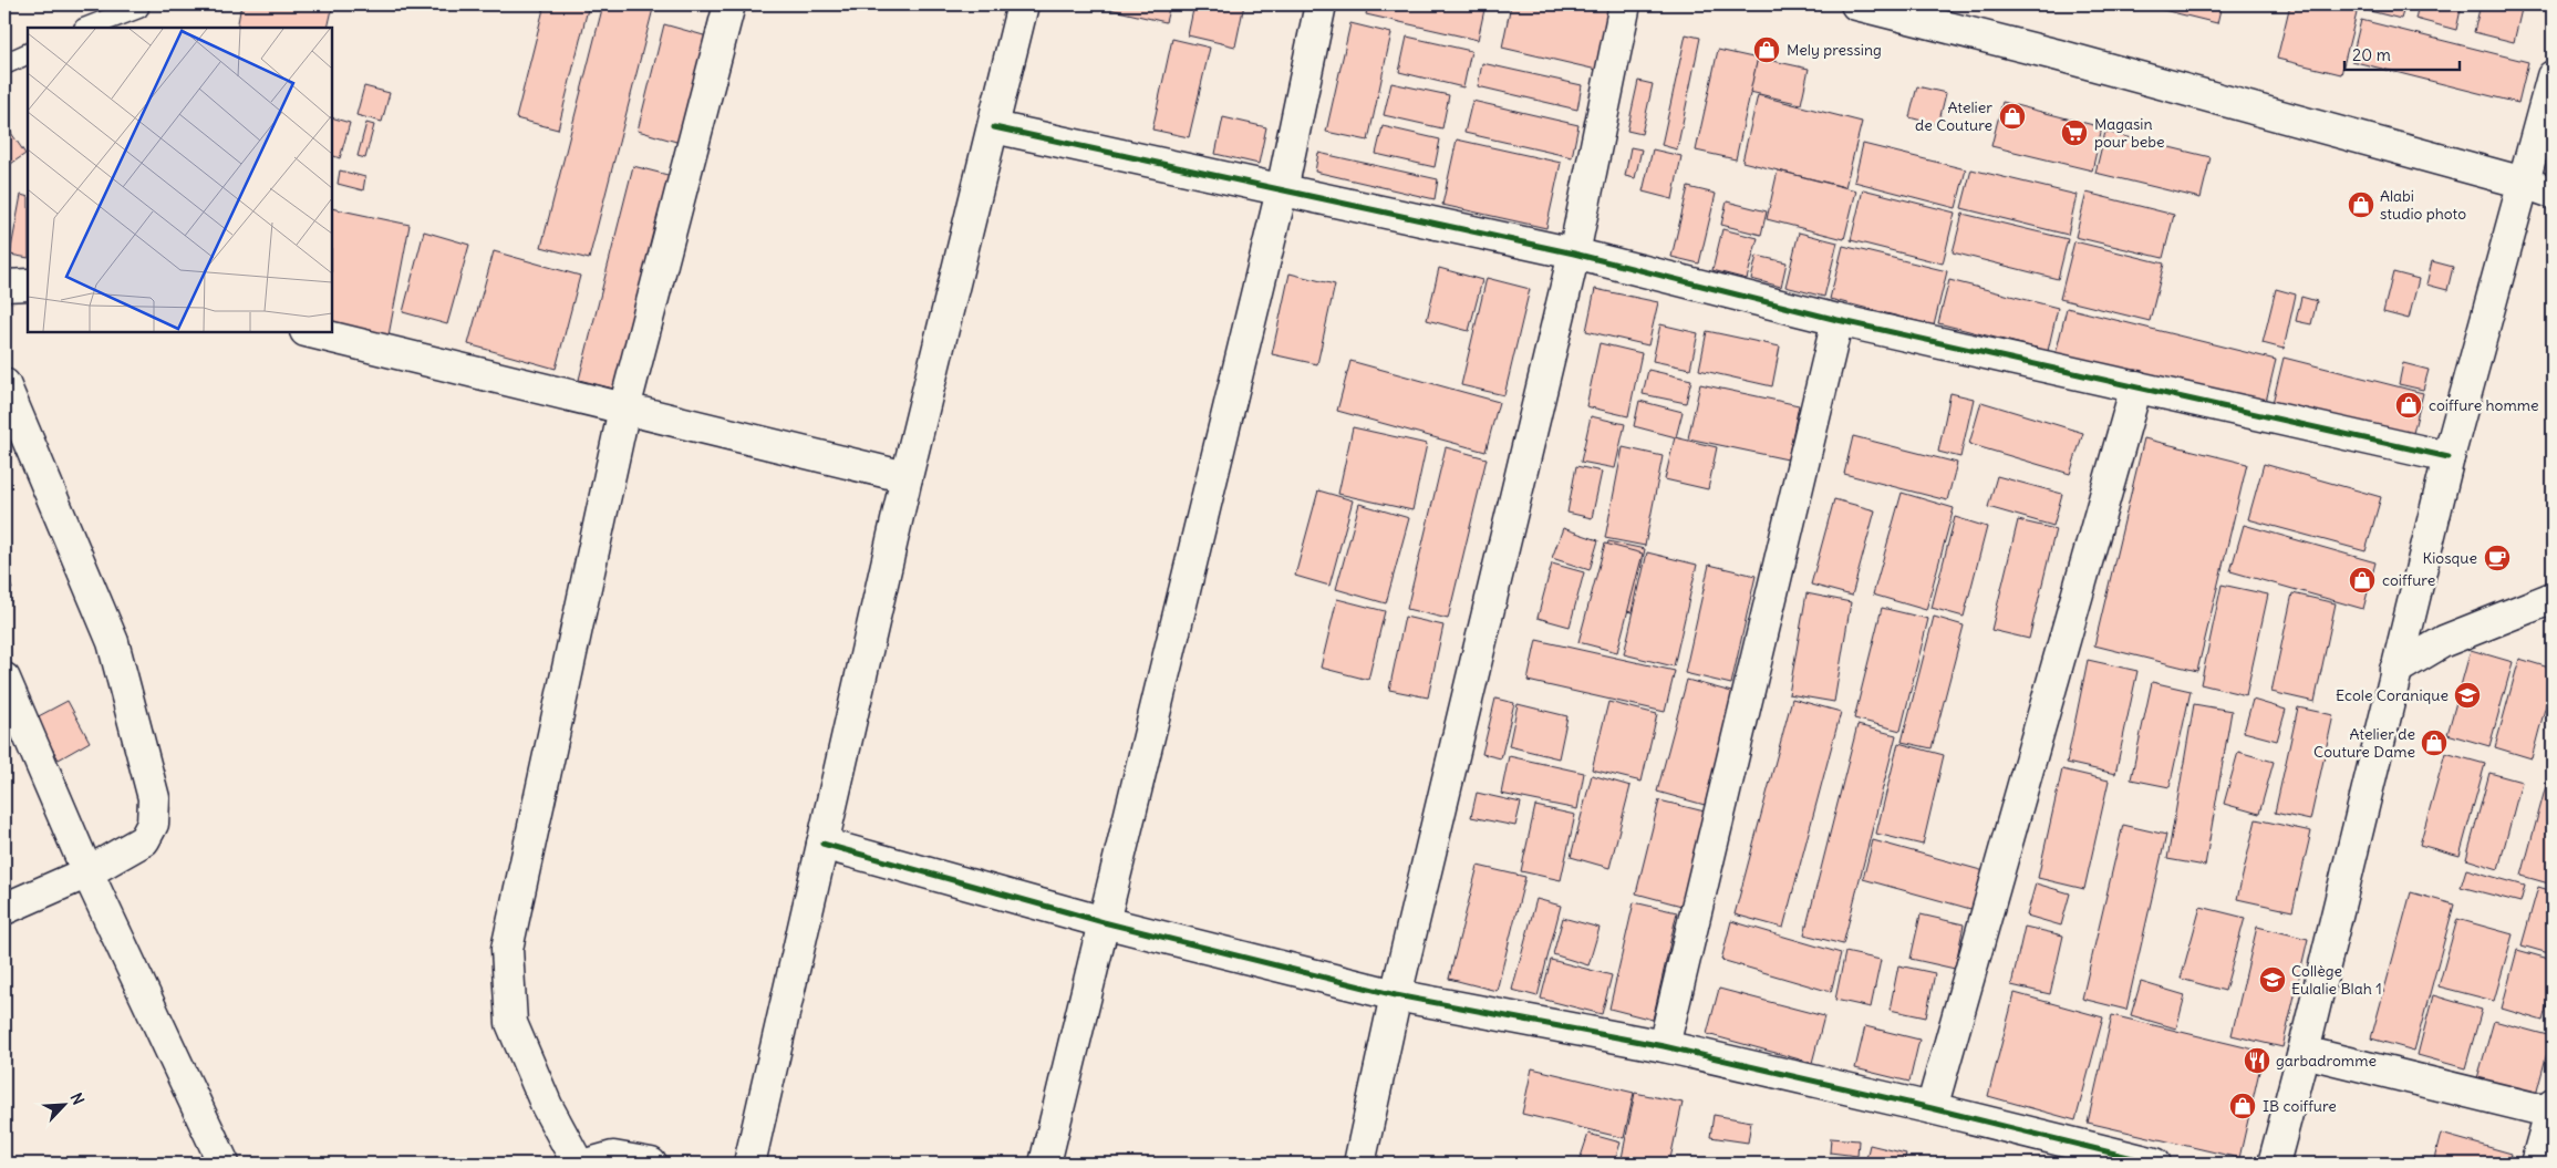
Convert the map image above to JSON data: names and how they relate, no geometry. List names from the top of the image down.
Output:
{
  "places": {
    "shop": [
      "Mely pressing",
      "Atelier de Couture",
      "Alabi studio photo",
      "coiffure homme",
      "coiffure",
      "Atelier de Couture Dame",
      "IB coiffure"
    ],
    "supermarket": ["Magasin pour bebe"],
    "cafe": ["Kiosque"],
    "school or university": ["Ecole Coranique", "Collège Eulalie Blah 1"],
    "restaurant": ["garbadromme"]
  },
  "scale_bar": "20 m",
  "north": "top right"
}
